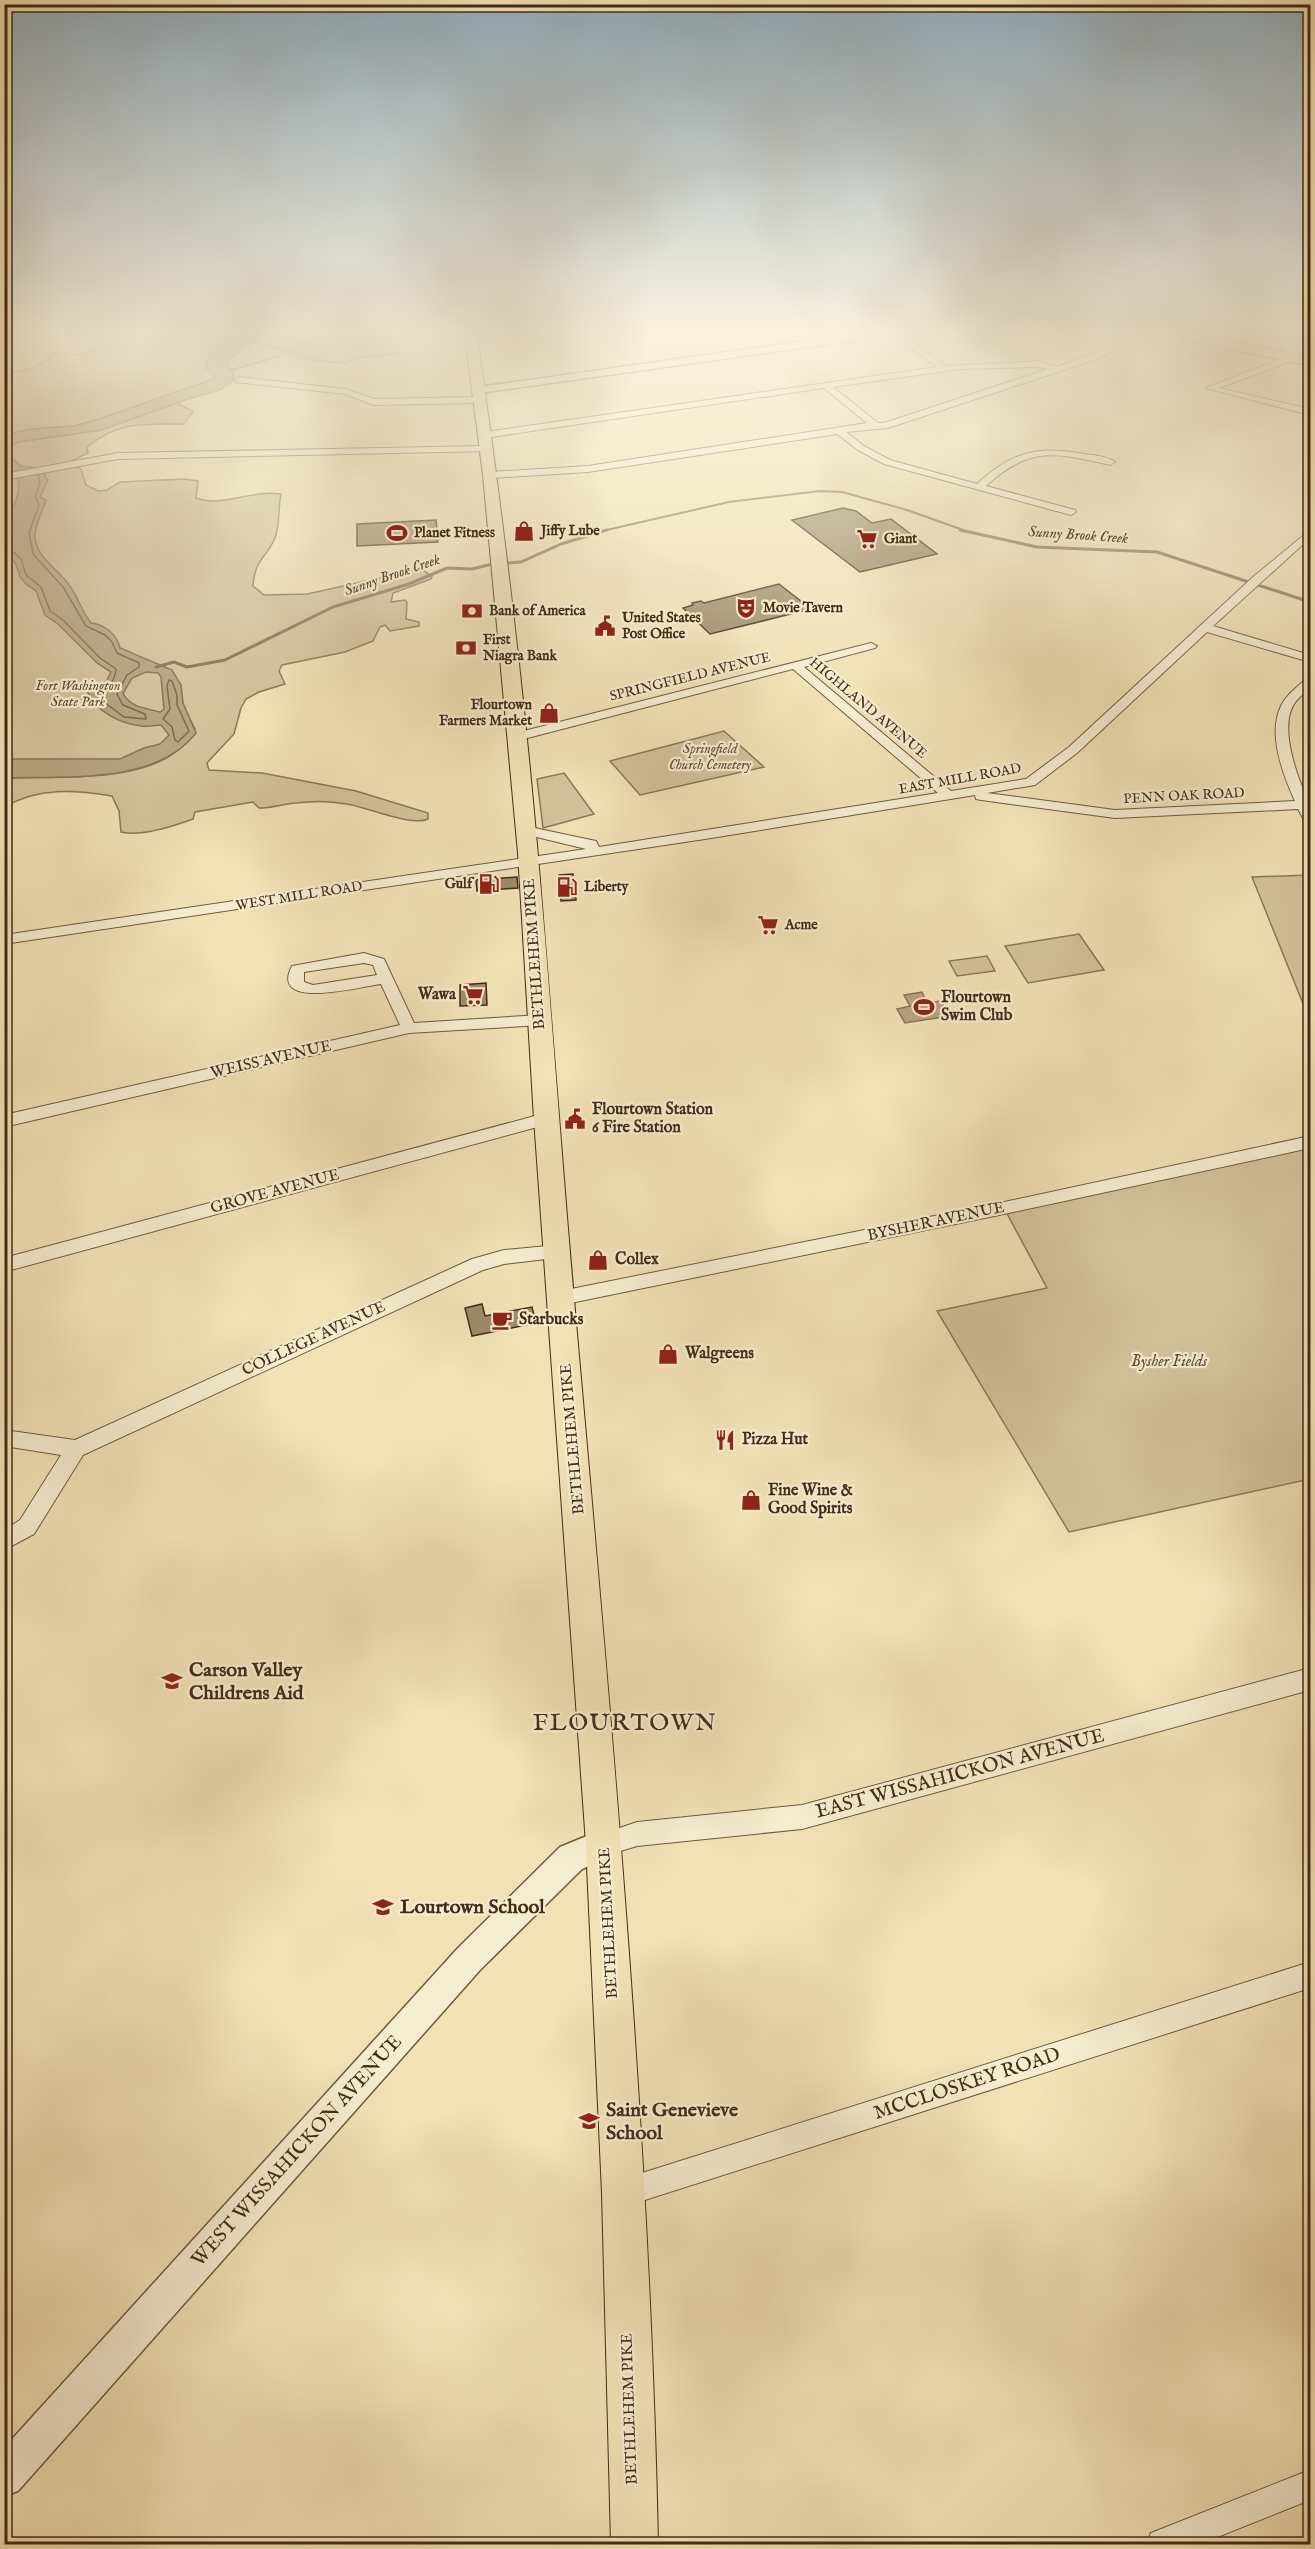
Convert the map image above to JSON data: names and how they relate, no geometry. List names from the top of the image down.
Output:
{
  "streets": {
    "main road": ["BETHLEHEM PIKE"],
    "street": [
      "SPRINGFIELD AVENUE",
      "HIGHLAND AVENUE",
      "EAST MILL ROAD",
      "PENN OAK ROAD",
      "WEST MILL ROAD",
      "WEISS AVENUE",
      "GROVE AVENUE",
      "BYSHER AVENUE",
      "COLLEGE AVENUE",
      "EAST WISSAHICKON AVENUE",
      "MCCLOSKEY ROAD",
      "WEST WISSAHICKON AVENUE"
    ]
  },
  "crossings": [
    ["SPRINGFIELD AVENUE", "HIGHLAND AVENUE"],
    ["SPRINGFIELD AVENUE", "BETHLEHEM PIKE"],
    ["HIGHLAND AVENUE", "EAST MILL ROAD"],
    ["EAST MILL ROAD", "PENN OAK ROAD"],
    ["EAST MILL ROAD", "WEST MILL ROAD"],
    ["WEST MILL ROAD", "BETHLEHEM PIKE"],
    ["BETHLEHEM PIKE", "WEISS AVENUE"],
    ["BETHLEHEM PIKE", "GROVE AVENUE"],
    ["BETHLEHEM PIKE", "BYSHER AVENUE"],
    ["BETHLEHEM PIKE", "COLLEGE AVENUE"],
    ["BETHLEHEM PIKE", "EAST WISSAHICKON AVENUE"],
    ["BETHLEHEM PIKE", "MCCLOSKEY ROAD"],
    ["BETHLEHEM PIKE", "WEST WISSAHICKON AVENUE"],
    ["EAST WISSAHICKON AVENUE", "WEST WISSAHICKON AVENUE"]
  ],
  "districts": ["FLOURTOWN"],
  "water": ["Sunny Brook Creek"],
  "parks": ["Fort Washington State Park", "Springfield Church Cemetery", "Bysher Fields"],
  "places": {
    "shop": [
      "Jiffy Lube",
      "Flourtown Farmers Market",
      "Collex",
      "Walgreens",
      "Fine Wine & Good Spirits"
    ],
    "sports": ["Planet Fitness", "Flourtown Swim Club"],
    "supermarket": ["Giant", "Acme", "Wawa"],
    "theatre": ["Movie Tavern"],
    "bank": ["Bank of America", "First Niagra Bank"],
    "public building": ["United States Post Office", "Flourtown Station 6 Fire Station"],
    "fuel station": ["Gulf", "Liberty"],
    "cafe": ["Starbucks"],
    "restaurant": ["Pizza Hut"],
    "school or university": ["Carson Valley Childrens Aid", "Lourtown School", "Saint Genevieve School"]
  }
}
